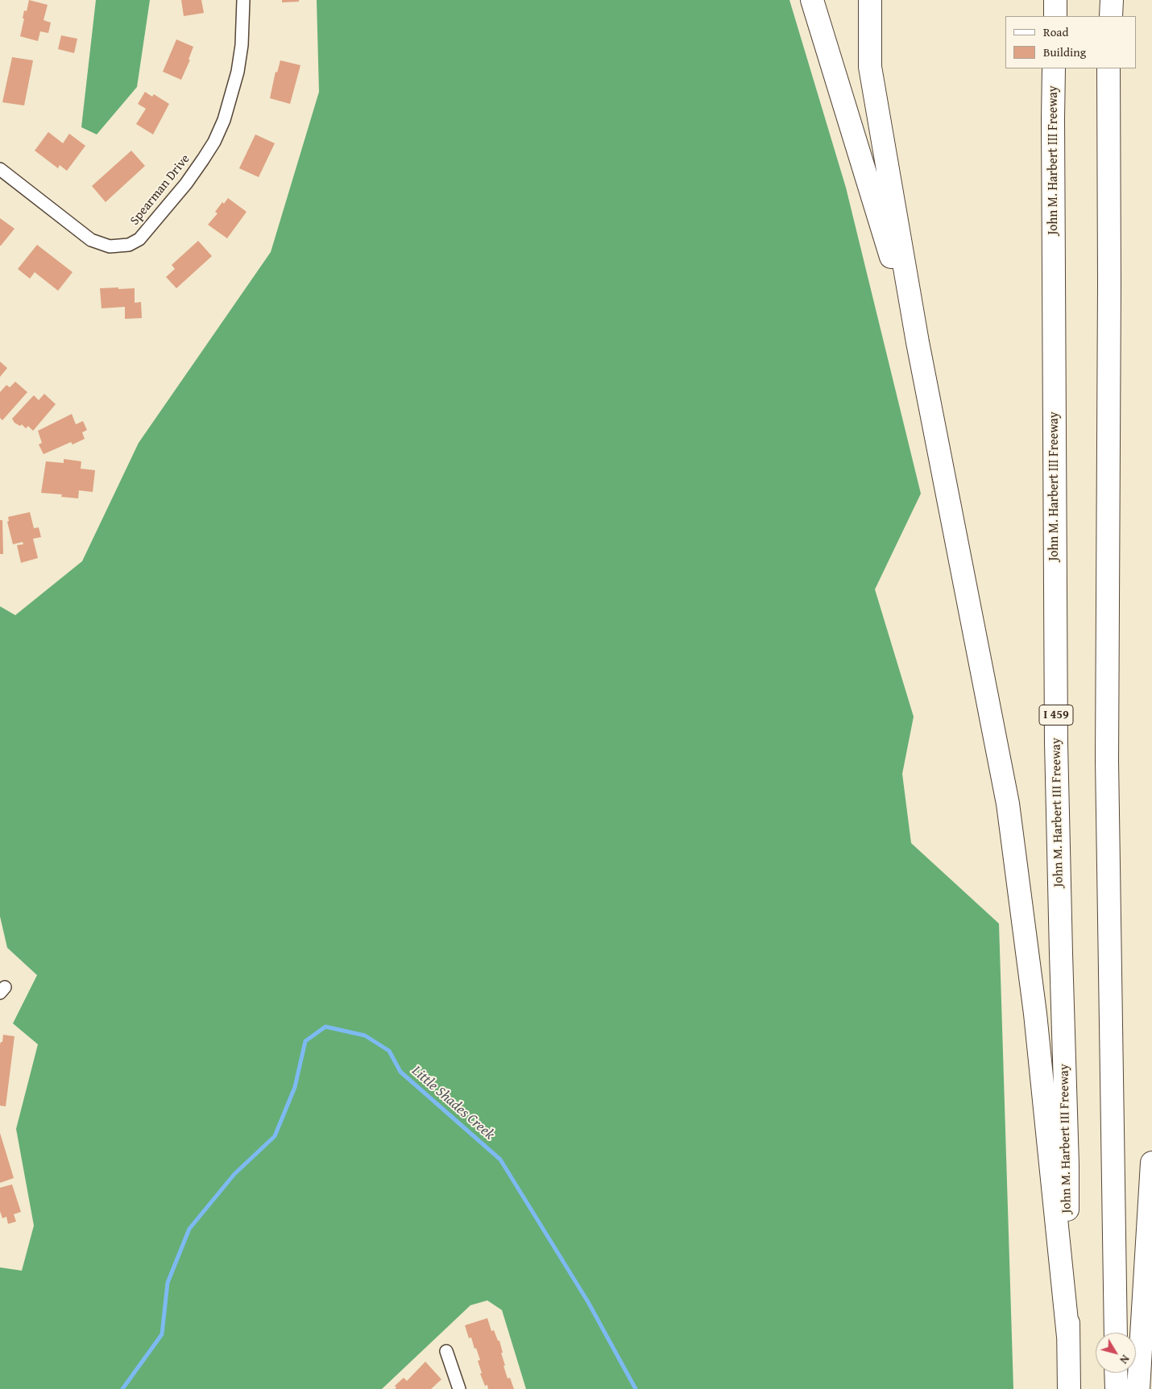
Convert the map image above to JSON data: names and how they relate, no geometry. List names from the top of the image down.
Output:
{
  "streets": {
    "highway": ["John M. Harbert III Freeway", "I 459"],
    "street": ["Spearman Drive"]
  },
  "water": ["Little Shades Creek"],
  "legend": ["Road", "Building"],
  "north": "bottom right"
}
